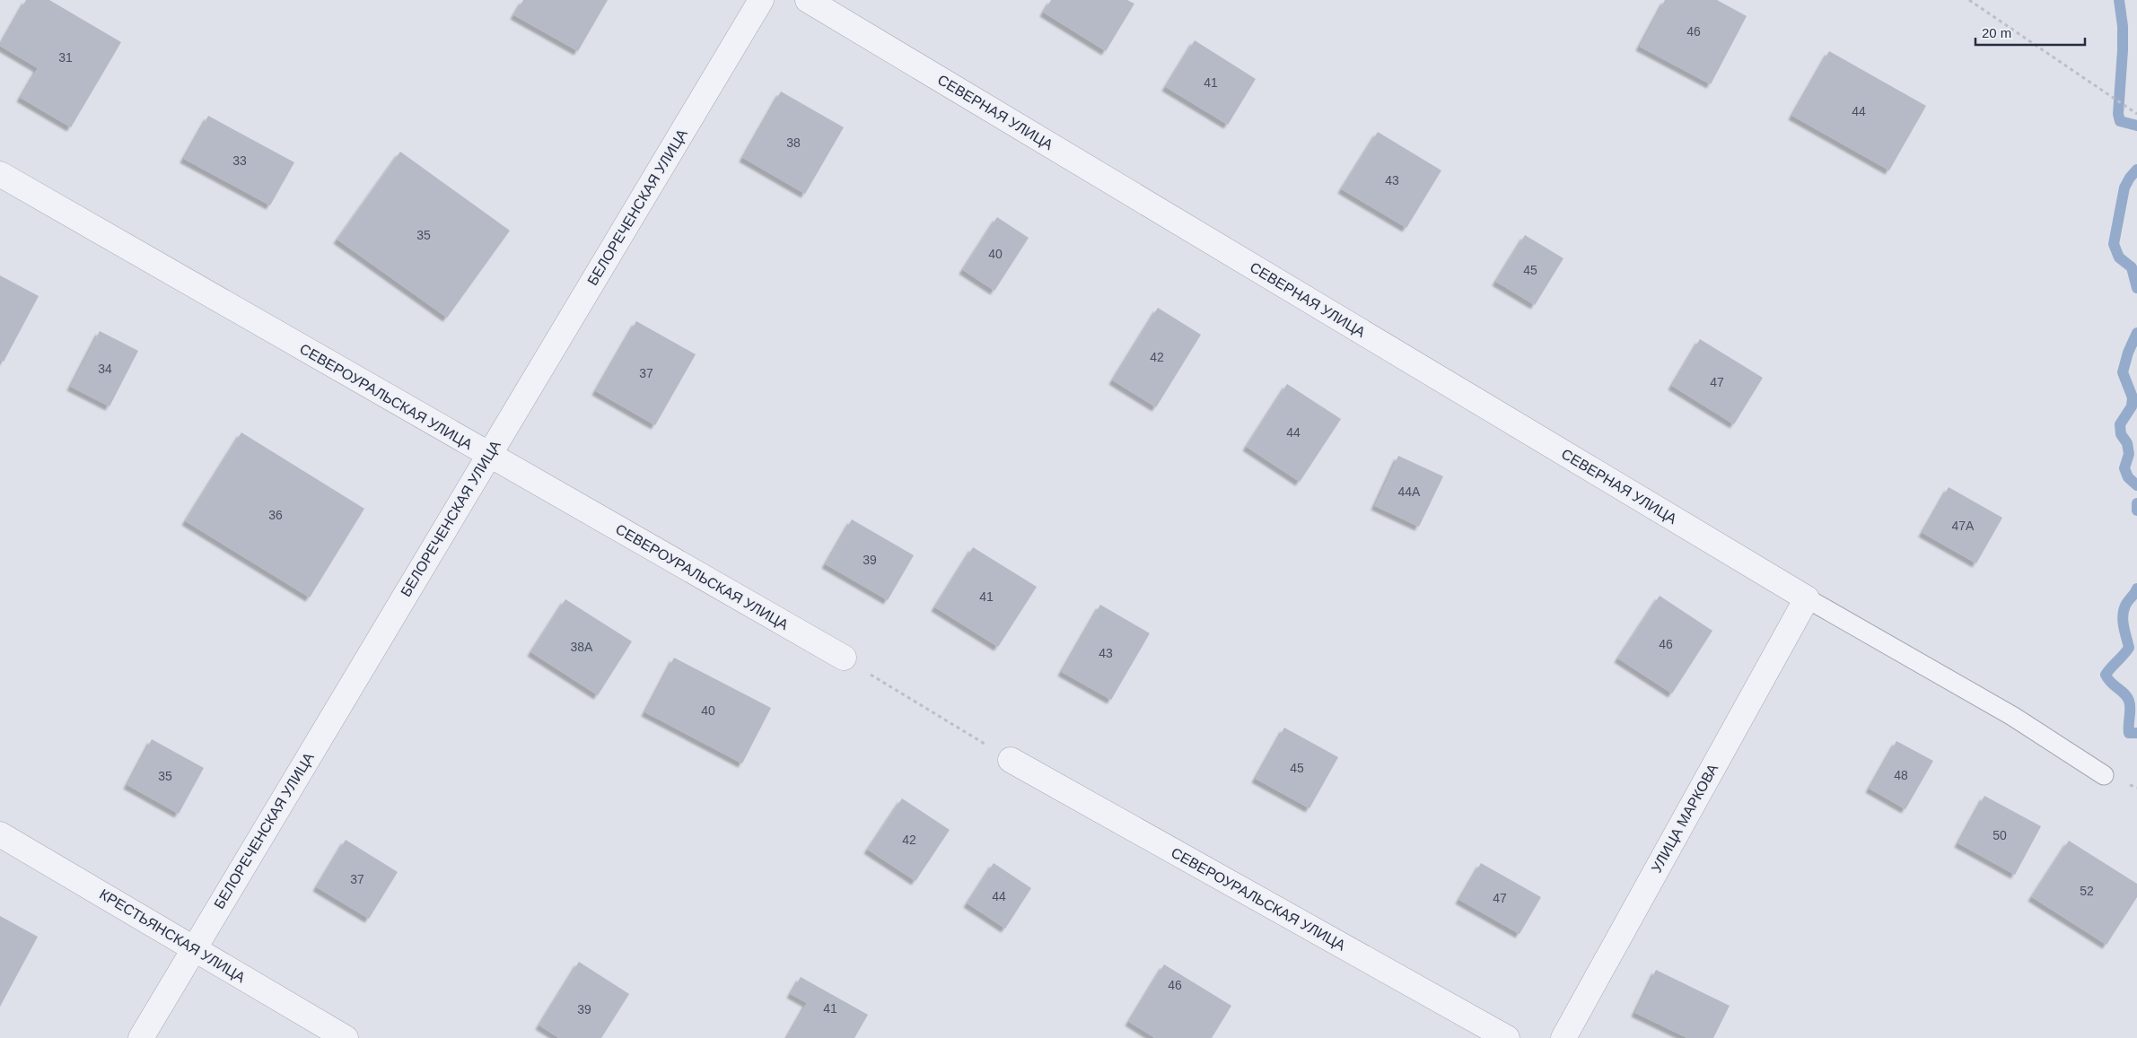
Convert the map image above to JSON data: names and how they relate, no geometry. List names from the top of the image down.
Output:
{
  "streets": {
    "street": [
      "СЕВЕРНАЯ УЛИЦА",
      "БЕЛОРЕЧЕНСКАЯ УЛИЦА",
      "СЕВЕРОУРАЛЬСКАЯ УЛИЦА",
      "УЛИЦА МАРКОВА",
      "КРЕСТЬЯНСКАЯ УЛИЦА"
    ]
  },
  "crossings": [
    ["СЕВЕРНАЯ УЛИЦА", "УЛИЦА МАРКОВА"],
    ["БЕЛОРЕЧЕНСКАЯ УЛИЦА", "СЕВЕРОУРАЛЬСКАЯ УЛИЦА"],
    ["БЕЛОРЕЧЕНСКАЯ УЛИЦА", "КРЕСТЬЯНСКАЯ УЛИЦА"]
  ],
  "house_numbers": [
    "46",
    "31",
    "41",
    "44",
    "38",
    "33",
    "43",
    "35",
    "40",
    "45",
    "42",
    "34",
    "37",
    "47",
    "44",
    "44А",
    "36",
    "47А",
    "39",
    "41",
    "46",
    "38А",
    "43",
    "40",
    "45",
    "48",
    "35",
    "50",
    "42",
    "37",
    "52",
    "44",
    "47",
    "46",
    "41",
    "39"
  ],
  "scale_bar": "20 m"
}
